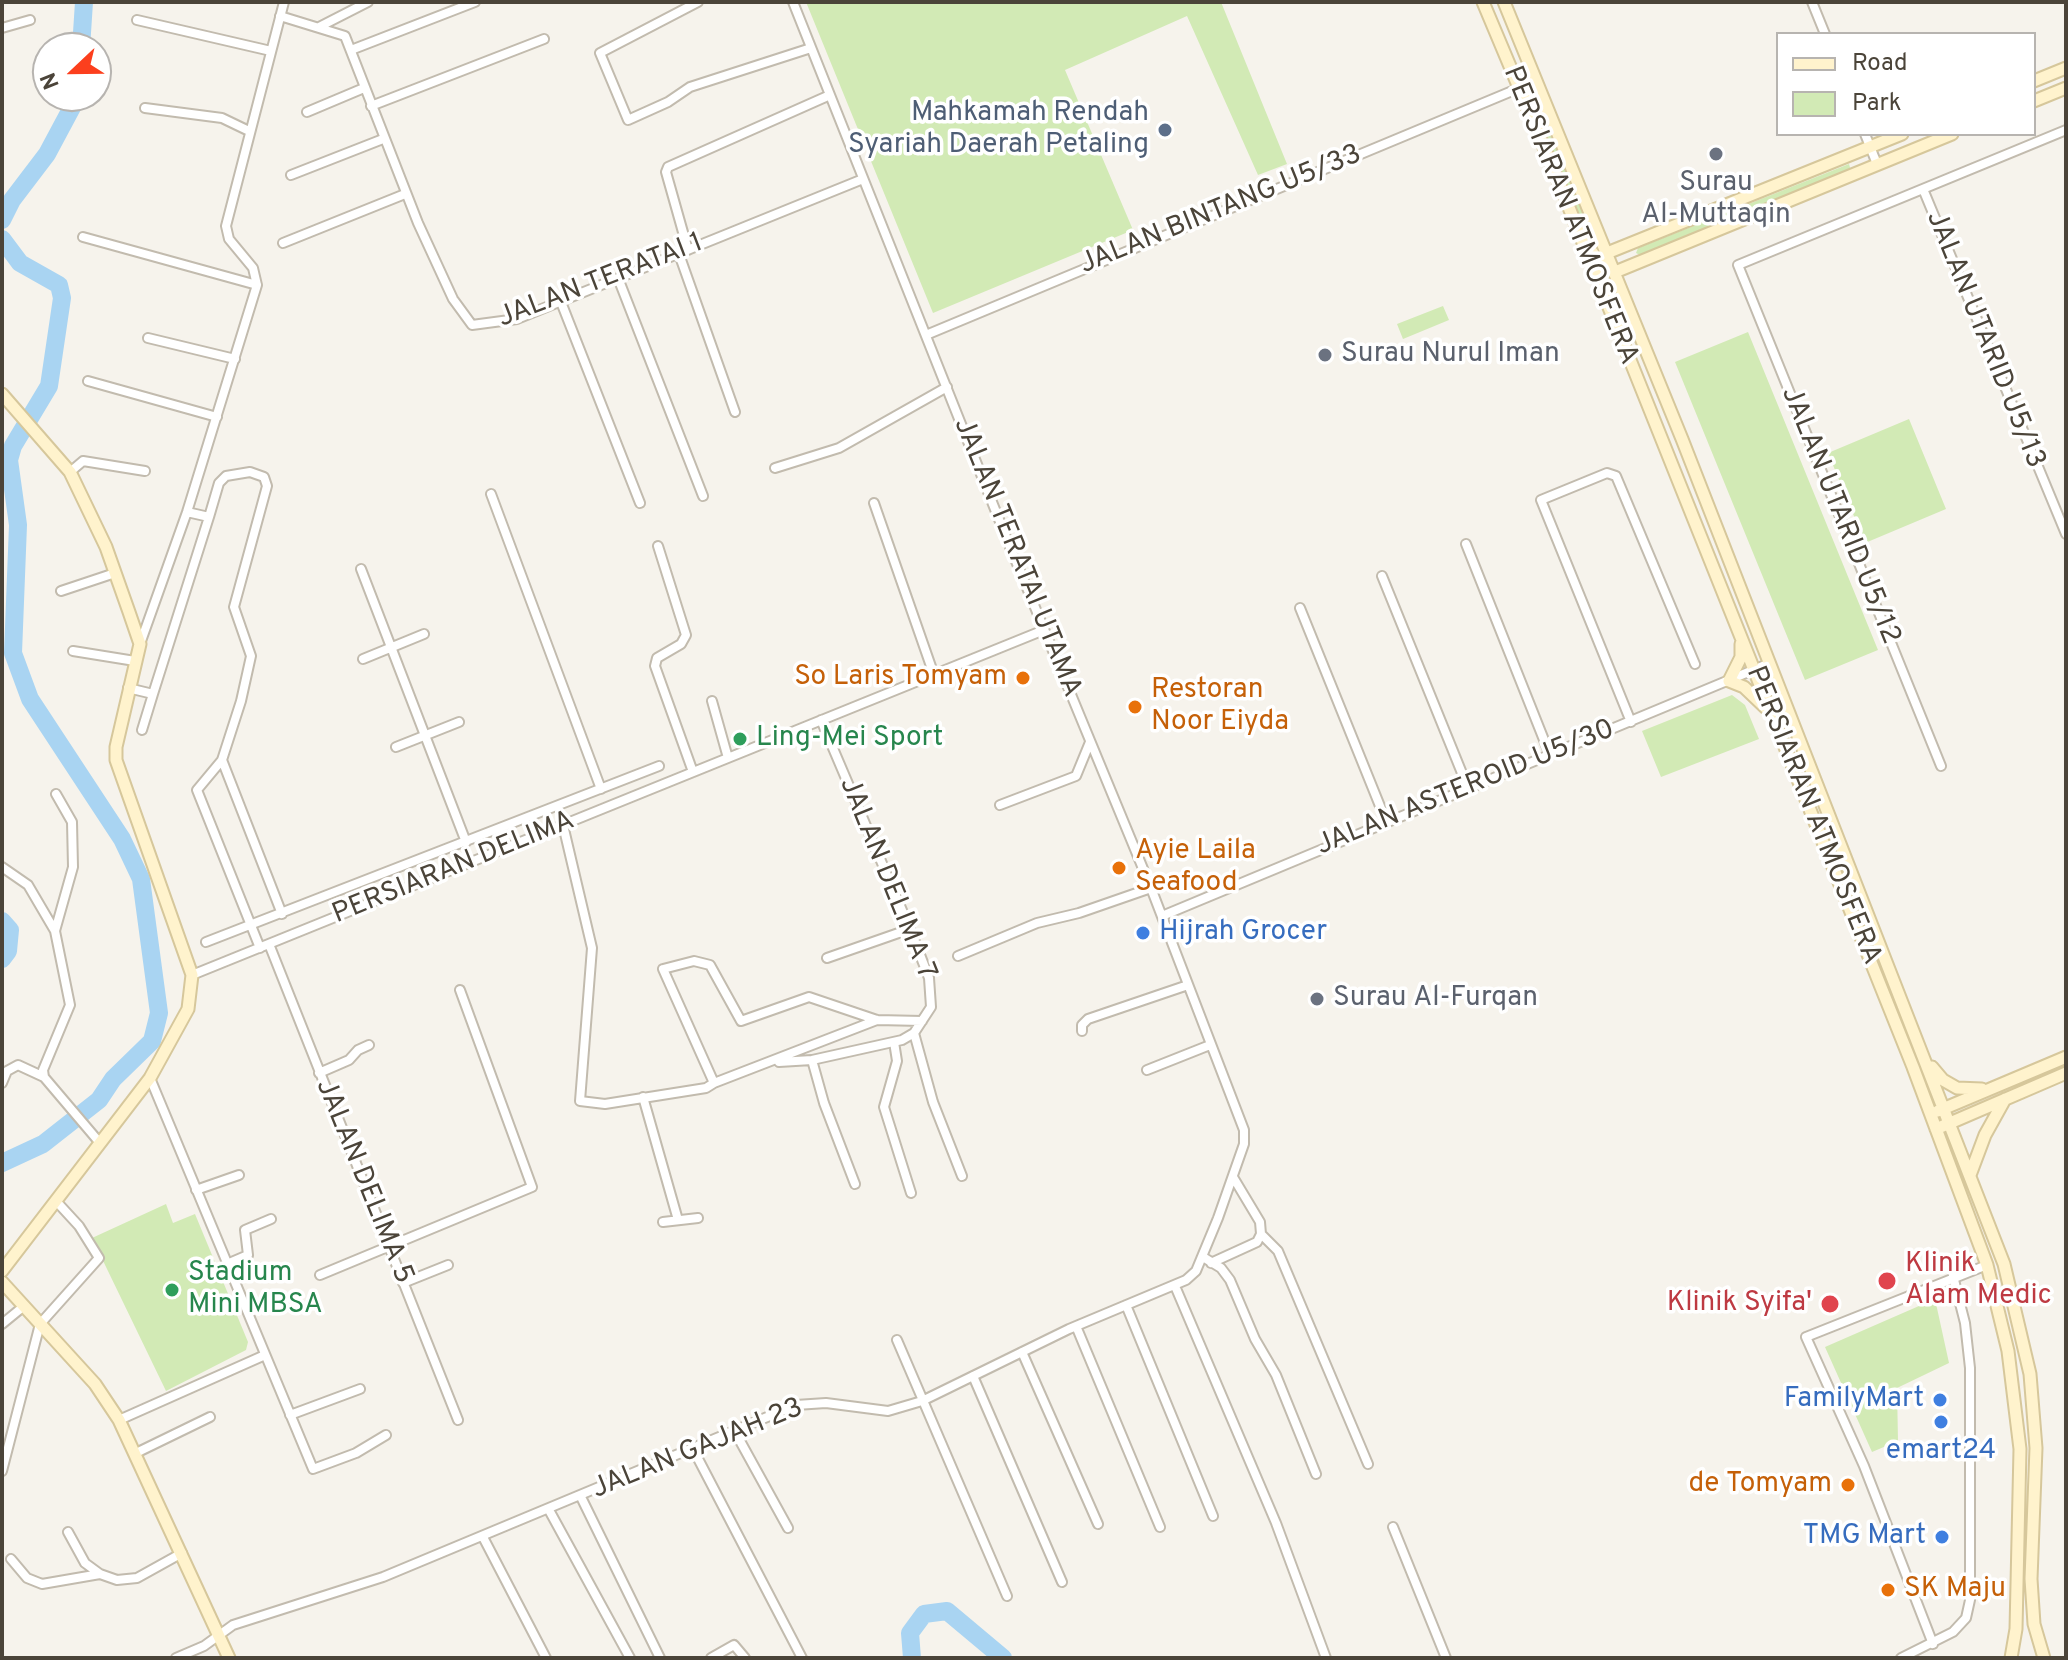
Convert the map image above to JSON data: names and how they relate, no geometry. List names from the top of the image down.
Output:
{
  "streets": {
    "street": [
      "JALAN BINTANG U5/33",
      "PERSIARAN ATMOSFERA",
      "JALAN TERATAI 1",
      "JALAN UTARID U5/13",
      "JALAN UTARID U5/12",
      "JALAN TERATAI UTAMA",
      "JALAN ASTEROID U5/30",
      "PERSIARAN DELIMA",
      "JALAN DELIMA 7",
      "JALAN DELIMA 5",
      "JALAN GAJAH 23"
    ]
  },
  "crossings": [
    ["JALAN BINTANG U5/33", "PERSIARAN ATMOSFERA"],
    ["JALAN BINTANG U5/33", "JALAN TERATAI UTAMA"],
    ["PERSIARAN ATMOSFERA", "JALAN ASTEROID U5/30"],
    ["JALAN TERATAI 1", "JALAN TERATAI UTAMA"],
    ["JALAN UTARID U5/13", "JALAN UTARID U5/12"],
    ["JALAN TERATAI UTAMA", "JALAN ASTEROID U5/30"],
    ["JALAN TERATAI UTAMA", "PERSIARAN DELIMA"],
    ["JALAN TERATAI UTAMA", "JALAN GAJAH 23"],
    ["PERSIARAN DELIMA", "JALAN DELIMA 7"],
    ["PERSIARAN DELIMA", "JALAN DELIMA 5"]
  ],
  "places": [
    "Mahkamah Rendah Syariah Daerah Petaling",
    "Surau Al-Muttaqin",
    "Surau Nurul Iman",
    "So Laris Tomyam",
    "Restoran Noor Eiyda",
    "Ling-Mei Sport",
    "Ayie Laila Seafood",
    "Hijrah Grocer",
    "Surau Al-Furqan",
    "Klinik Alam Medic",
    "Stadium Mini MBSA",
    "Klinik Syifa'",
    "FamilyMart",
    "emart24",
    "de Tomyam",
    "TMG Mart",
    "SK Maju"
  ],
  "legend": ["Road", "Park"],
  "north": "left"
}
